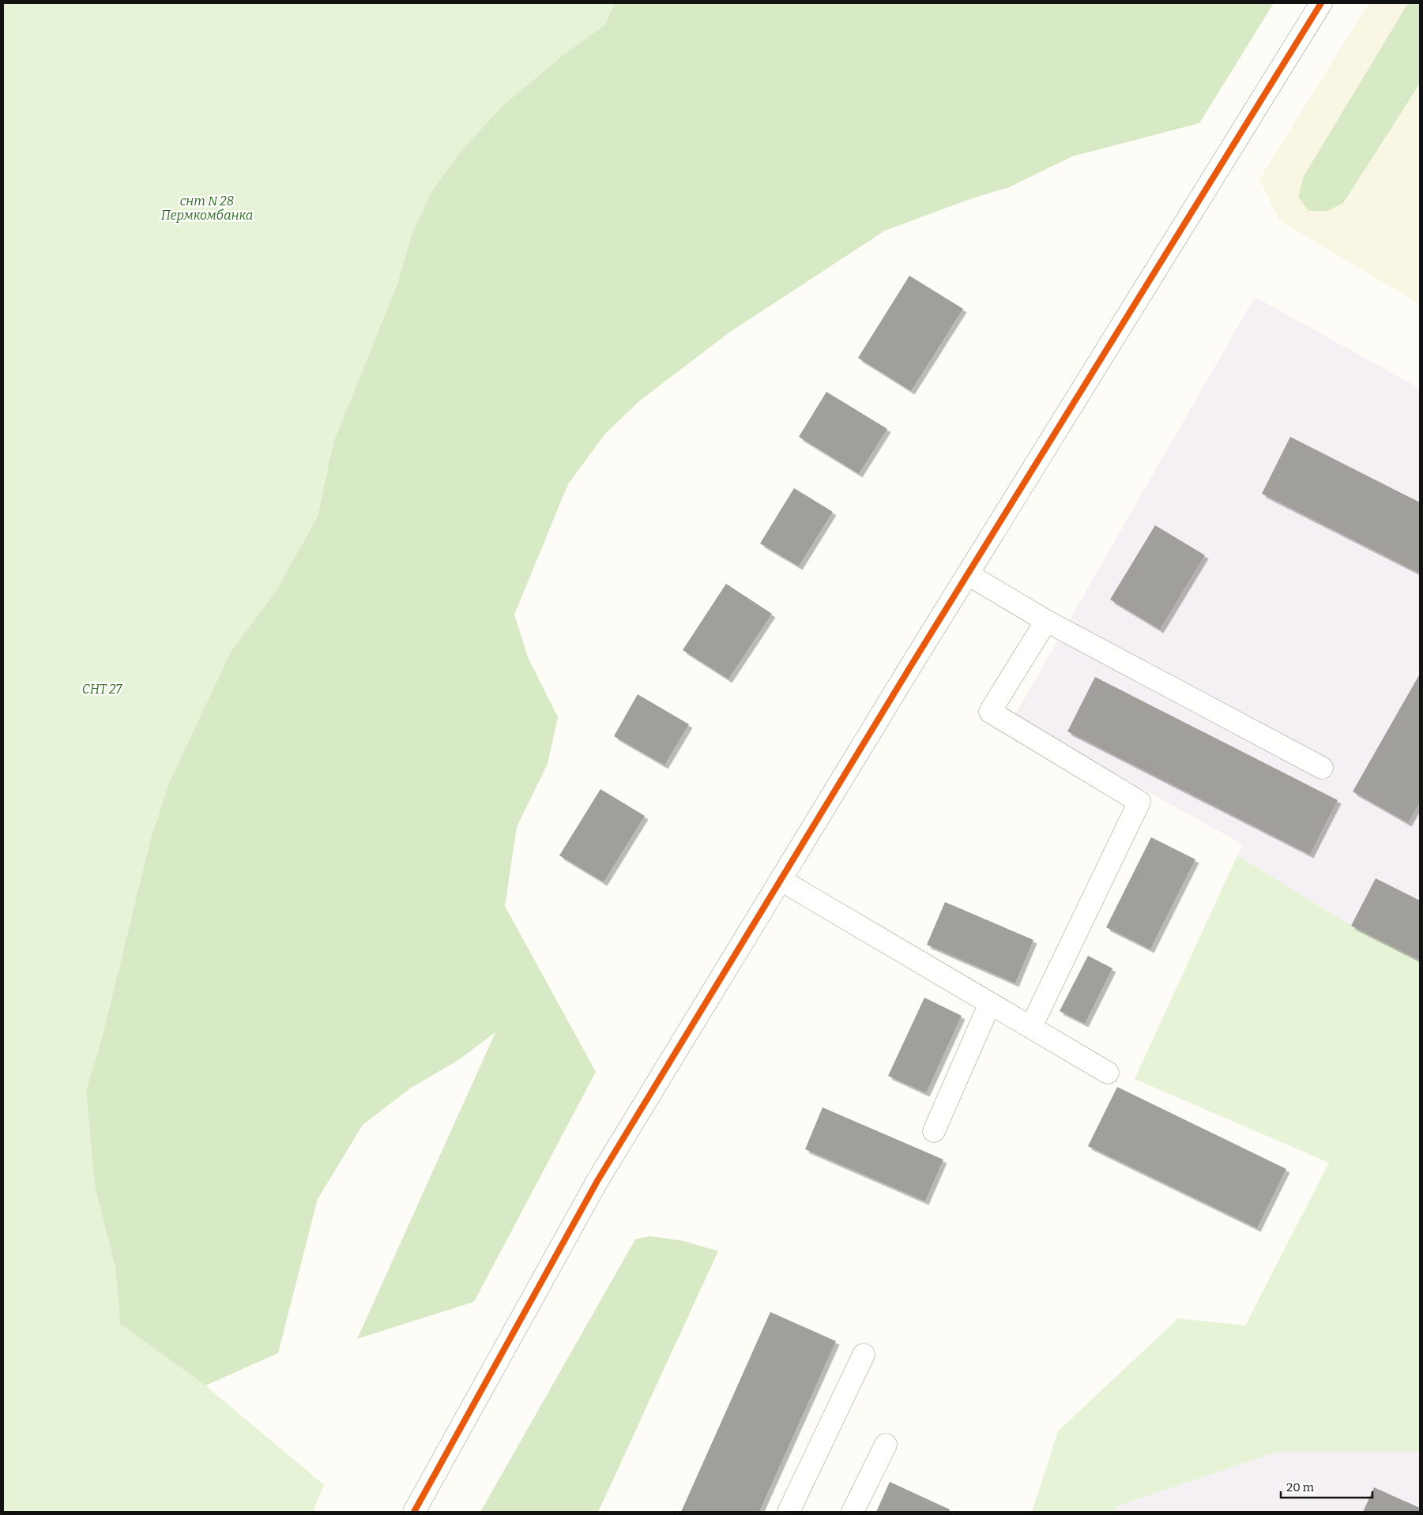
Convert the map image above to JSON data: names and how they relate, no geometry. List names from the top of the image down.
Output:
{
  "parks": ["снт N 28 Пермкомбанка", "СНТ 27"],
  "scale_bar": "20 m"
}
